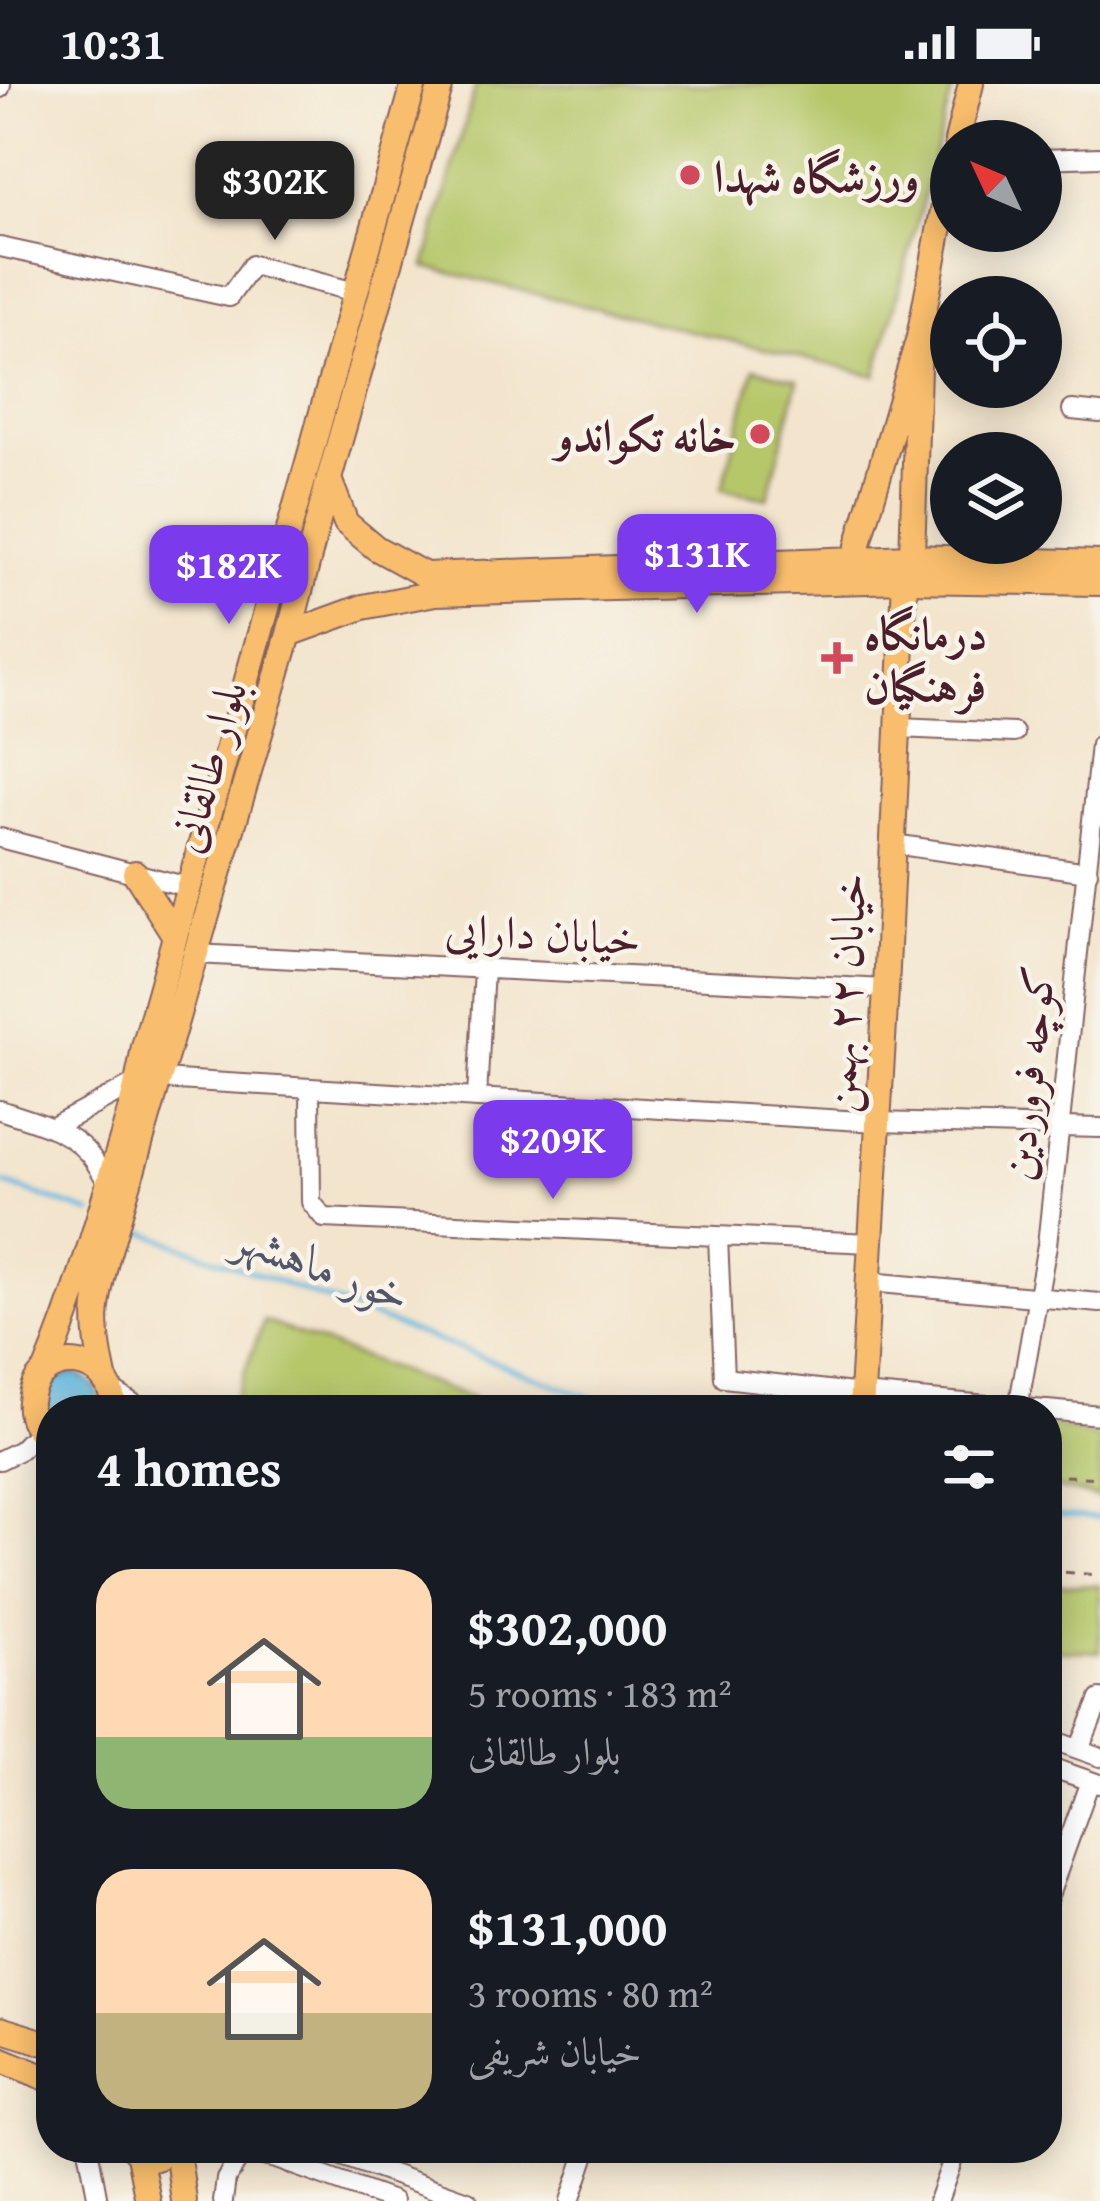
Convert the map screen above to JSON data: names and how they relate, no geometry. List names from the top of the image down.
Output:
{
  "streets": {
    "main road": ["بلوار طالقانی", "خیابان ۲۲ بهمن"],
    "street": ["خیابان دارایی", "کوچه فروردین"]
  },
  "crossings": [
    ["بلوار طالقانی", "خیابان دارایی"],
    ["خیابان دارایی", "خیابان ۲۲ بهمن"]
  ],
  "water": ["خور ماهشهر"],
  "places": {
    "other": ["ورزشگاه شهدا", "خانه تکواندو"],
    "health": ["درمانگاه فرهنگیان"]
  },
  "north": "top left",
  "page": {
    "status": "10:31",
    "price": [
      "$302K",
      "$131K",
      "$182K",
      "$209K"
    ],
    "heading": "4 homes",
    "list": [
      {
        "name": "$302,000",
        "note": "5 rooms · 183 m² · بلوار طالقانی"
      },
      {
        "name": "$131,000",
        "note": "3 rooms · 80 m² · خیابان شریفی"
      }
    ]
  }
}
